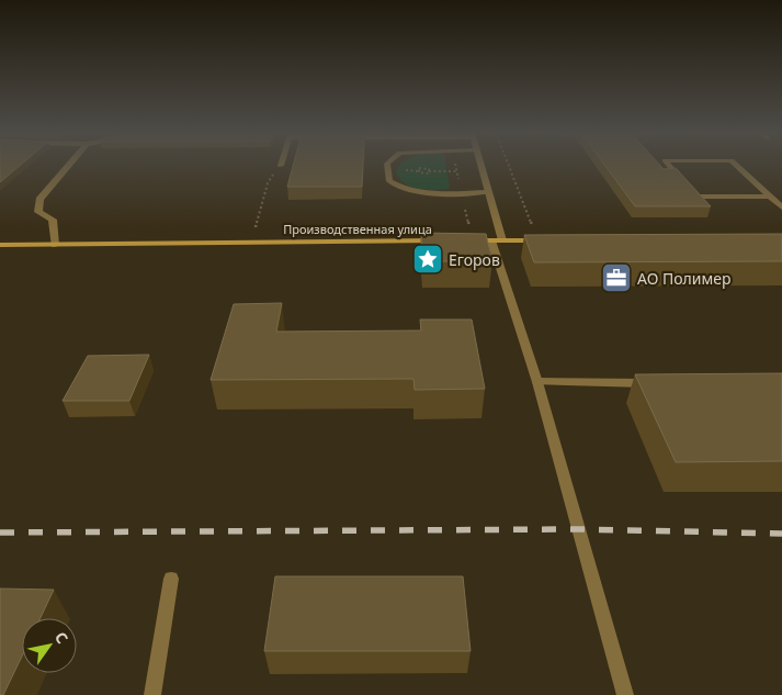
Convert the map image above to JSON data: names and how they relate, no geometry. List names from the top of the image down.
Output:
{
  "streets": {
    "street": ["Производственная улица"]
  },
  "places": {
    "place": ["Егоров"],
    "office": ["АО Полимер"]
  },
  "north": "top right"
}
